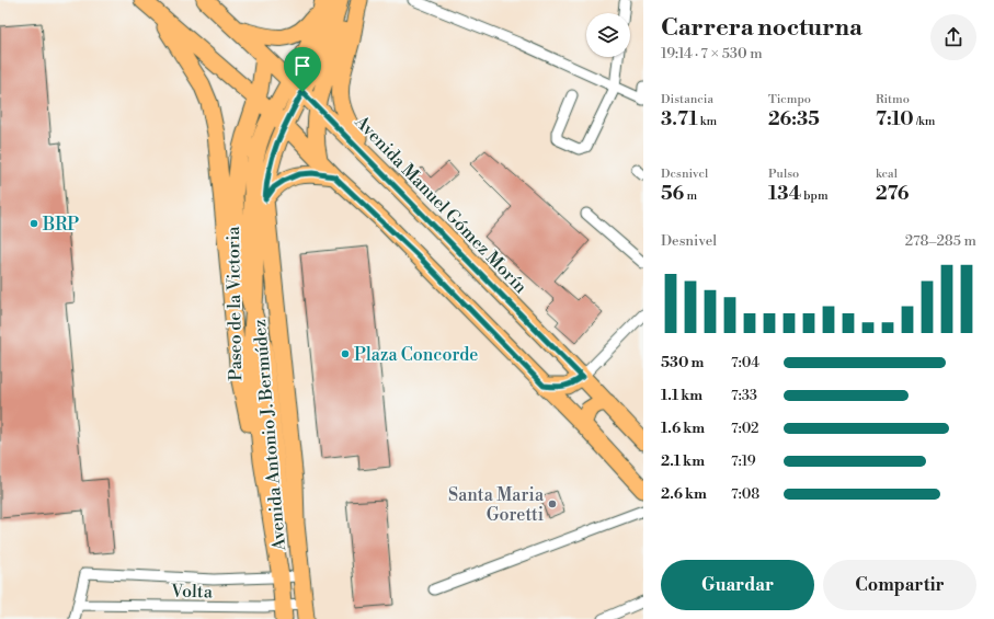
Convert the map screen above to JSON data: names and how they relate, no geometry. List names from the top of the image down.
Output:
{
  "streets": {
    "main road": ["Avenida Manuel Gómez Morín", "Paseo de la Victoria", "Avenida Antonio J. Bermúdez"],
    "street": ["Volta"]
  },
  "crossings": [
    ["Avenida Manuel Gómez Morín", "Paseo de la Victoria"],
    ["Avenida Manuel Gómez Morín", "Avenida Antonio J. Bermúdez"],
    ["Paseo de la Victoria", "Volta"],
    ["Avenida Antonio J. Bermúdez", "Volta"]
  ],
  "places": ["BRP", "Plaza Concorde", "Santa Maria Goretti"],
  "page": {
    "heading": ["Carrera nocturna", "19:14 · 7 × 530 m"],
    "stats": [
      ["Distancia", "3.71 km"],
      ["Tiempo", "26:35"],
      ["Ritmo", "7:10 /km"],
      ["Desnivel", "56 m"],
      ["Pulso", "134 bpm"],
      ["kcal", "276"]
    ],
    "chart": ["Desnivel", "278–285 m"],
    "list": [
      {
        "name": "530 m",
        "note": "7:04"
      },
      {
        "name": "1.1 km",
        "note": "7:33"
      },
      {
        "name": "1.6 km",
        "note": "7:02"
      },
      {
        "name": "2.1 km",
        "note": "7:19"
      },
      {
        "name": "2.6 km",
        "note": "7:08"
      }
    ],
    "buttons": ["Guardar", "Compartir"]
  }
}
